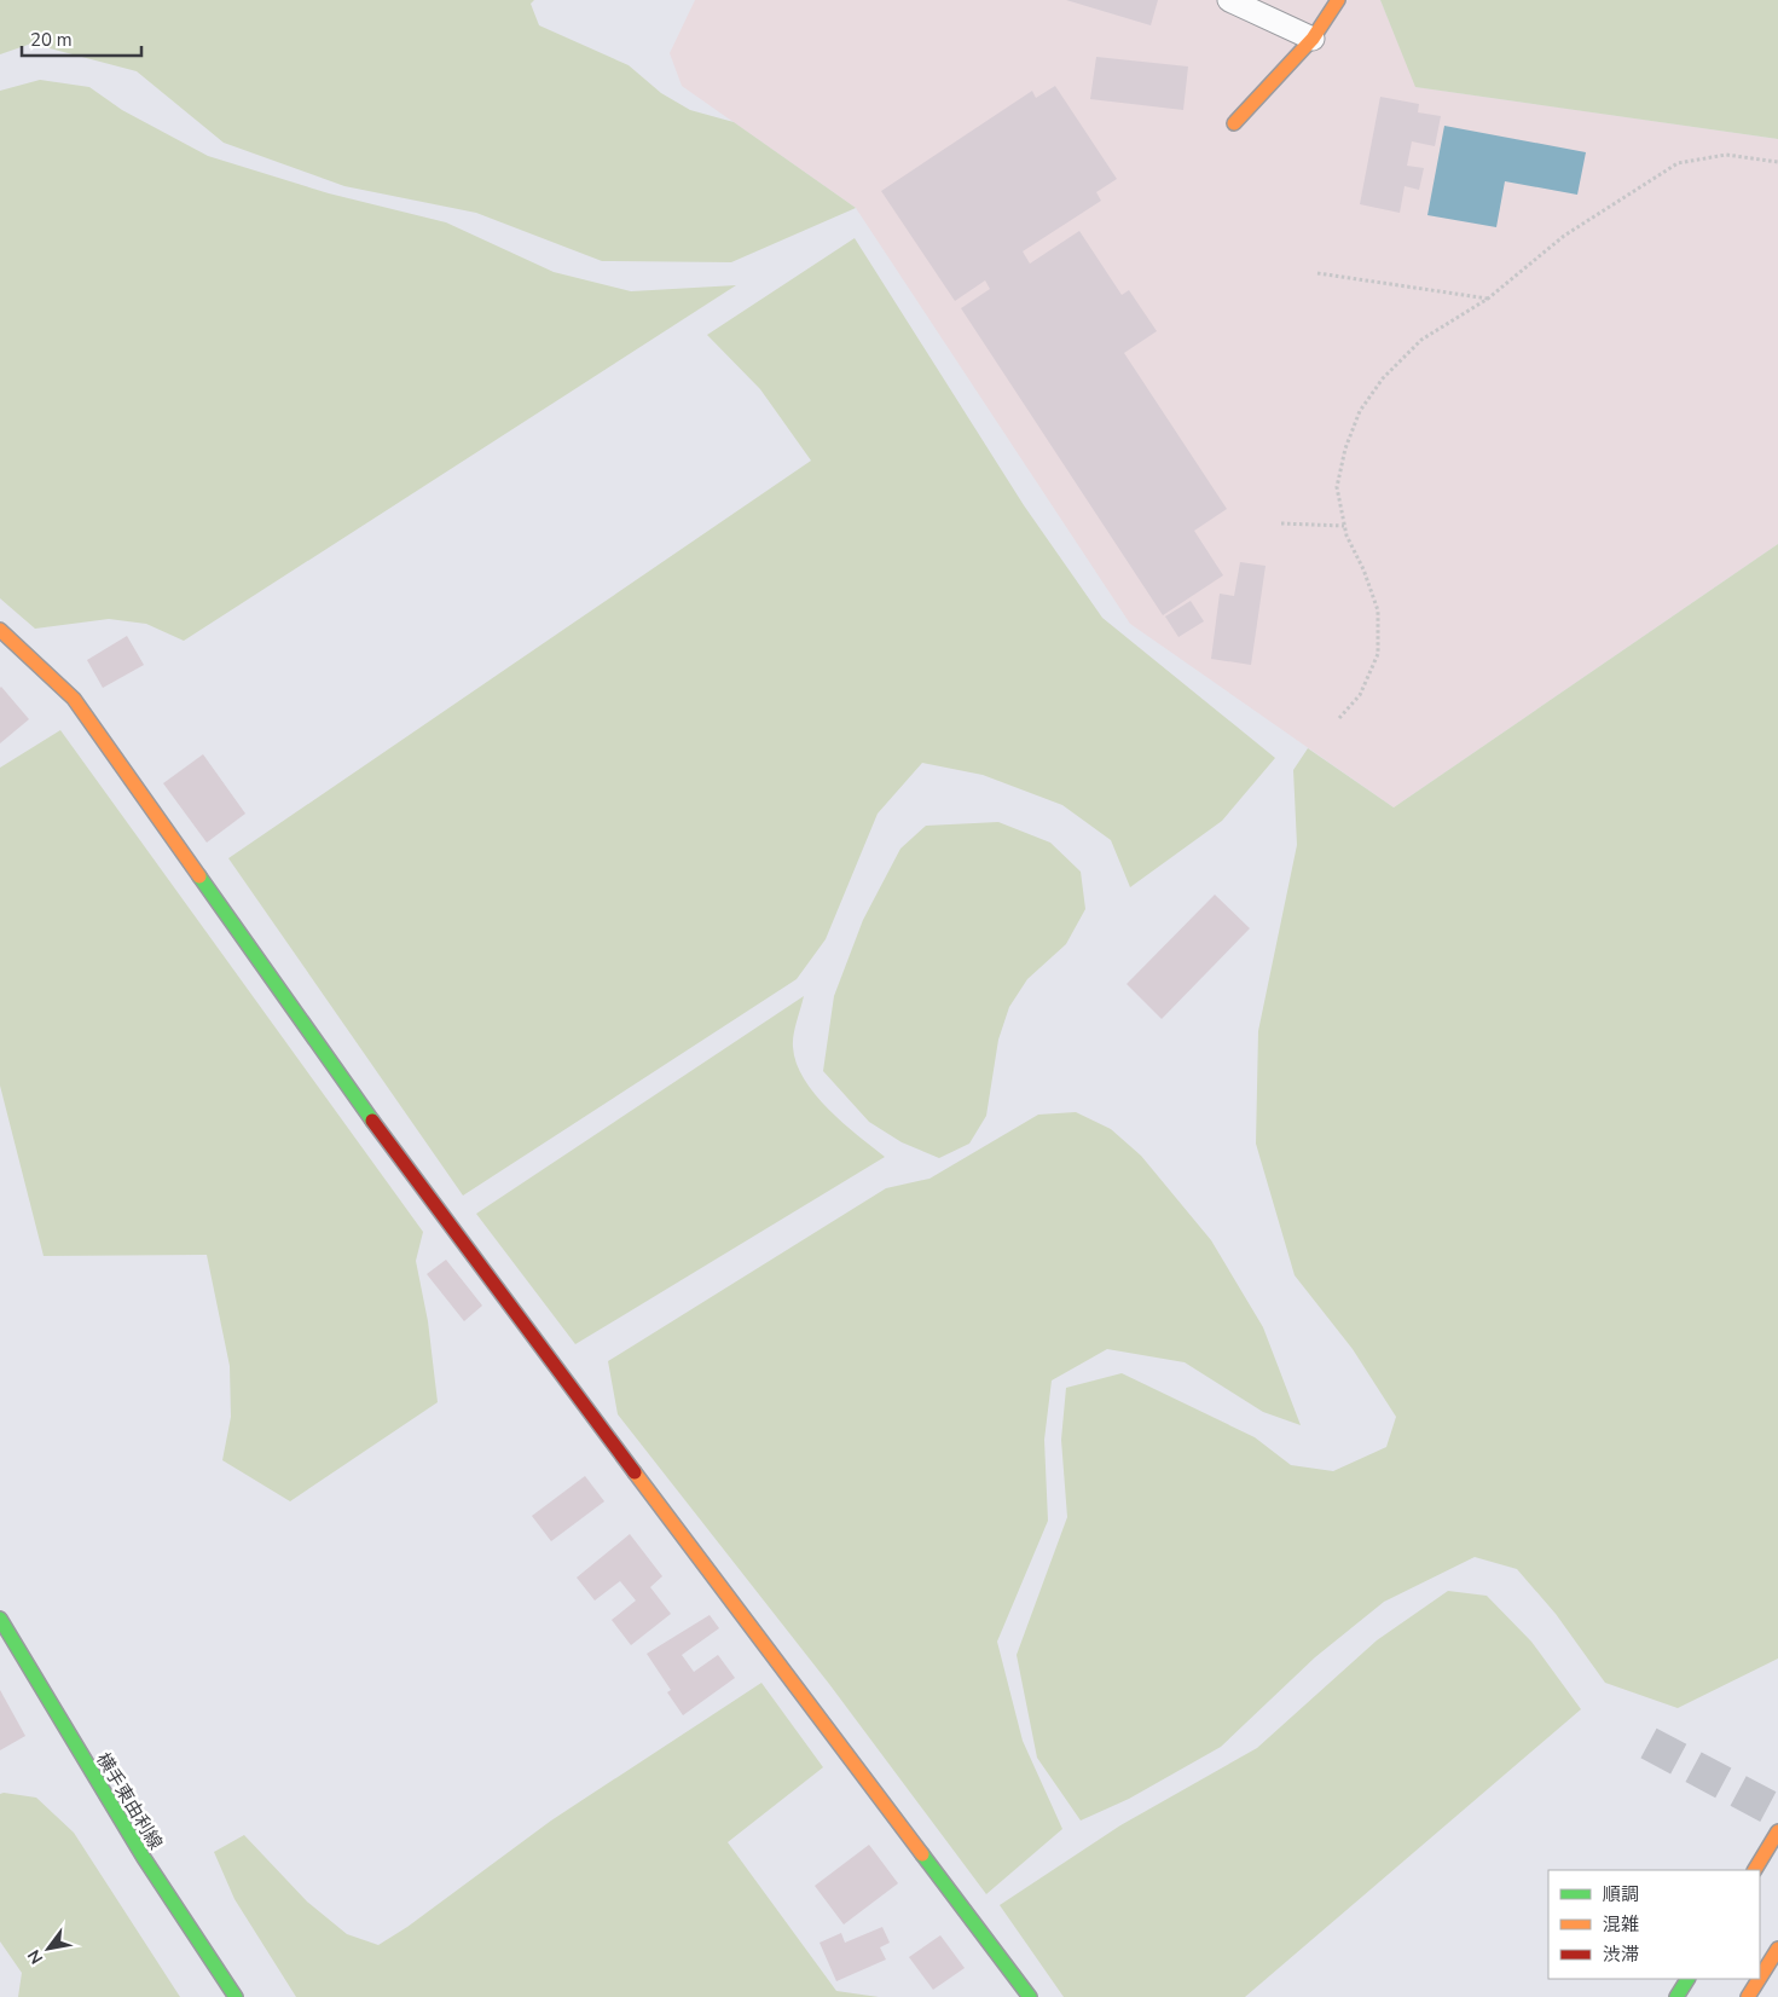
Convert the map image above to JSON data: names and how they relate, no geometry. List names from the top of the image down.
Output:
{
  "streets": {
    "main road": ["横手東由利線"]
  },
  "legend": ["順調", "混雑", "渋滞"],
  "scale_bar": "20 m",
  "north": "bottom left"
}
